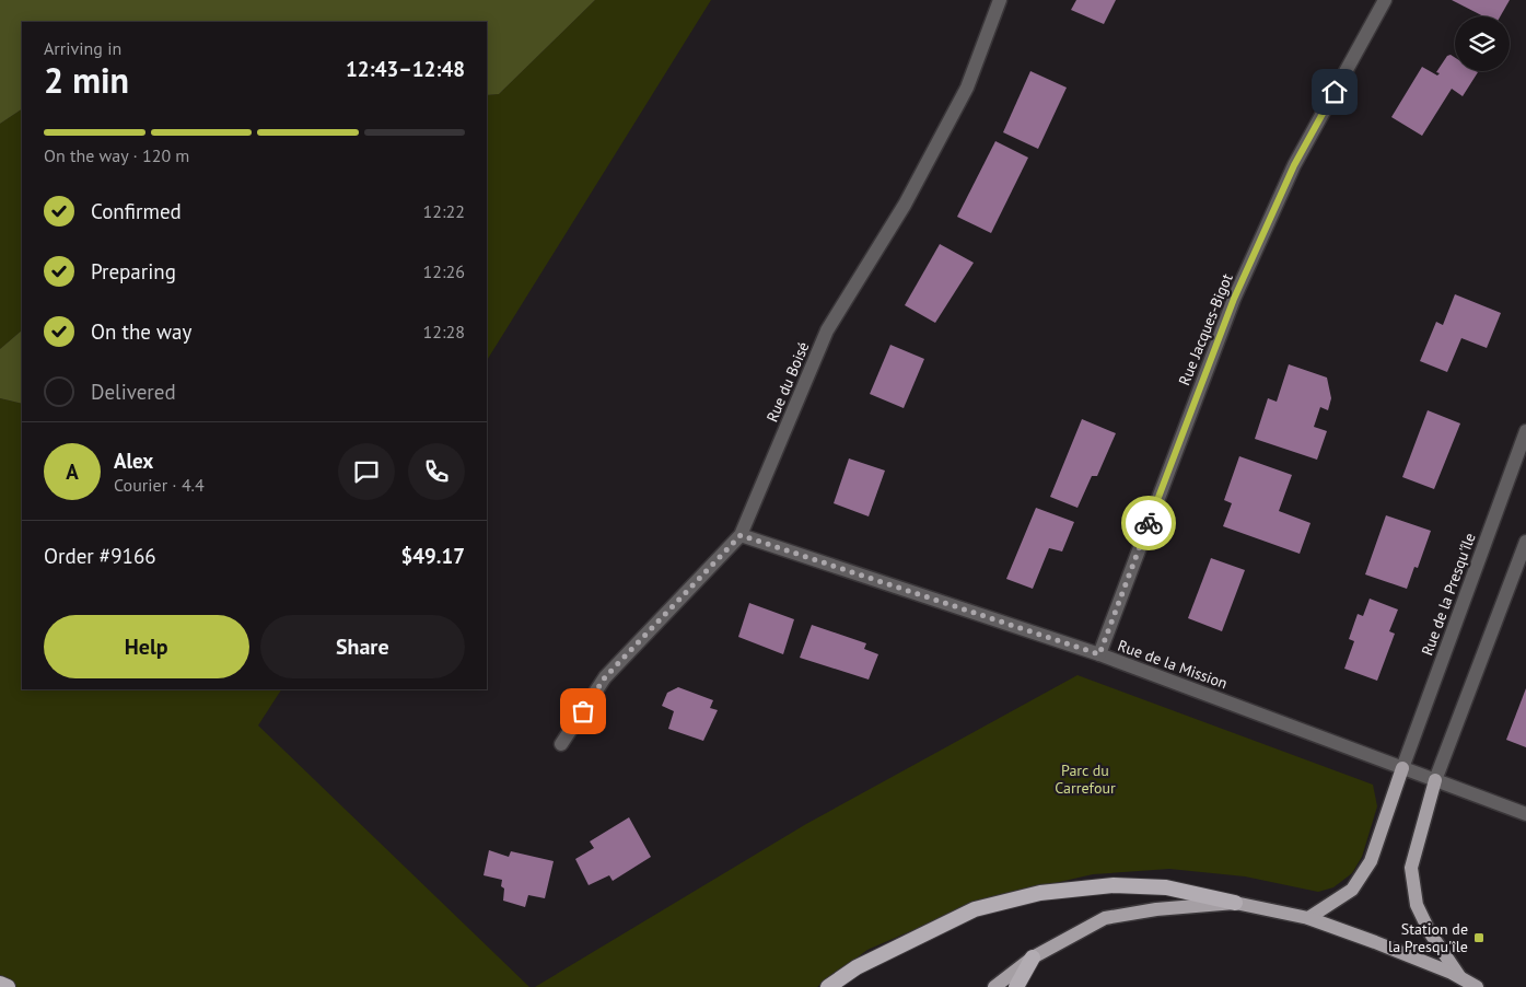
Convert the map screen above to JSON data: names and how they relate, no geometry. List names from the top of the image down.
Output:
{
  "streets": {
    "street": [
      "Rue Jacques-Bigot",
      "Rue du Boisé",
      "Rue de la Presqu'île",
      "Rue de la Mission"
    ]
  },
  "crossings": [
    ["Rue Jacques-Bigot", "Rue de la Mission"],
    ["Rue du Boisé", "Rue de la Mission"],
    ["Rue de la Presqu'île", "Rue de la Mission"]
  ],
  "parks": ["Parc du Carrefour"],
  "places": {
    "transit": ["Station de la Presqu'île"]
  },
  "page": {
    "heading": ["2 min", "Arriving in", "12:43–12:48"],
    "panel": [
      "Alex",
      "Courier · 4.4",
      "Order #9166",
      "$49.17"
    ],
    "bar": "On the way · 120 m",
    "list": [
      ["Confirmed", "12:22"],
      ["Preparing", "12:26"],
      ["On the way", "12:28"],
      "Delivered"
    ],
    "round": "A",
    "buttons": ["Help", "Share"]
  }
}
